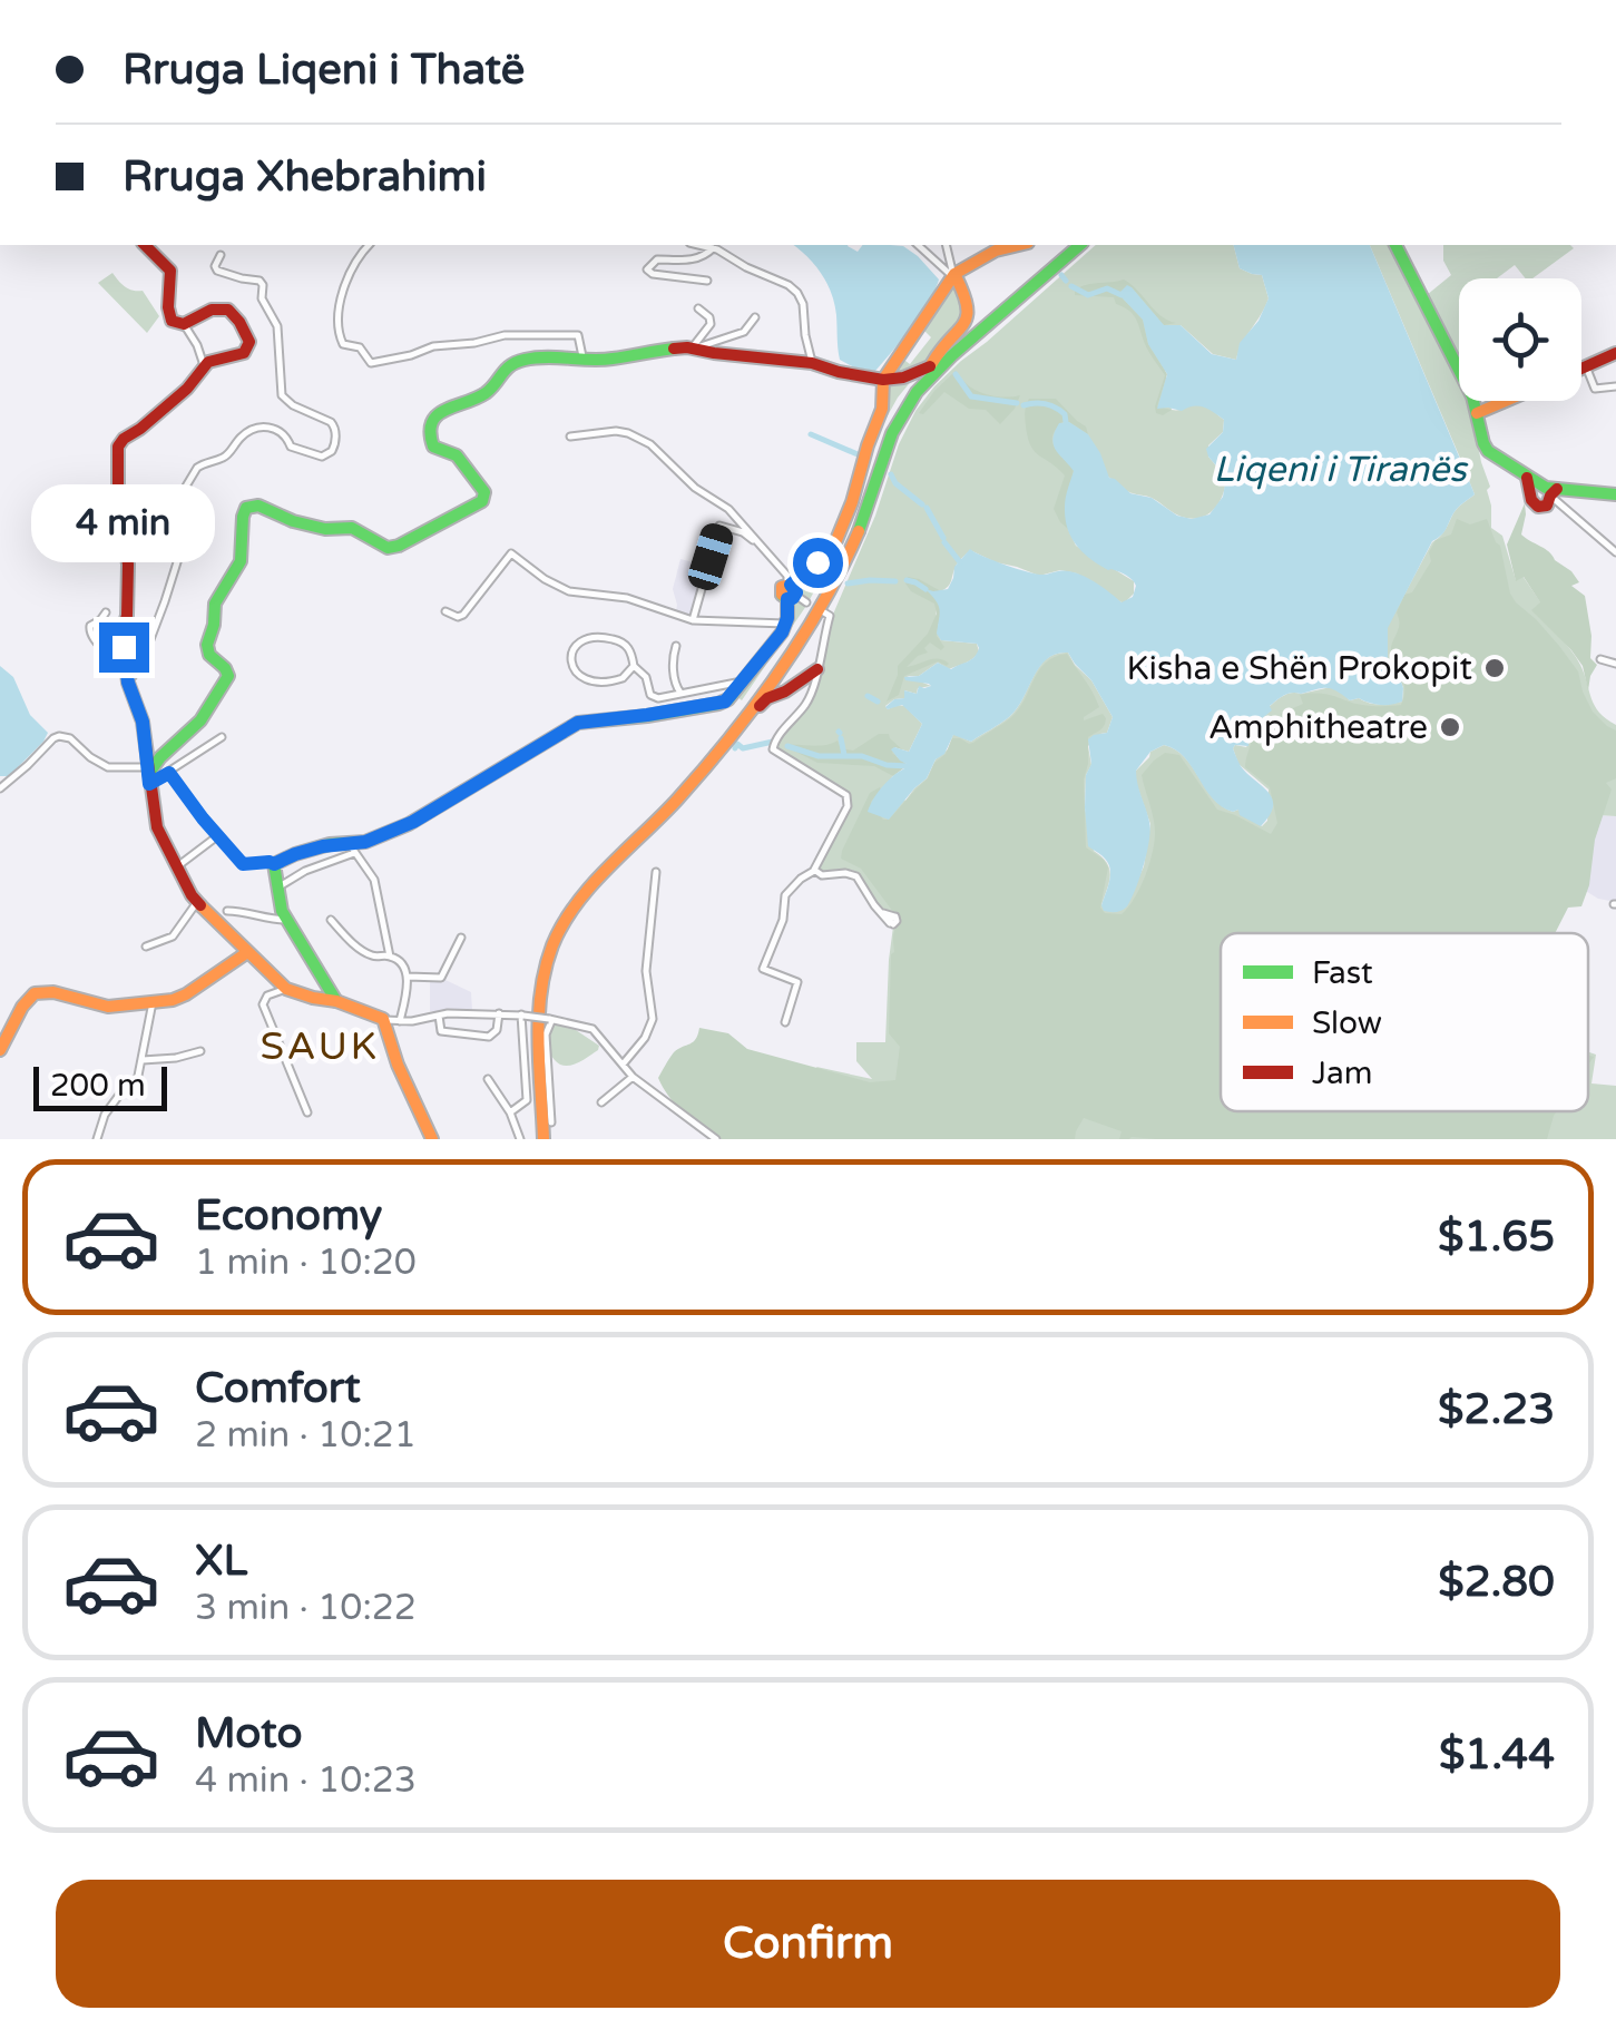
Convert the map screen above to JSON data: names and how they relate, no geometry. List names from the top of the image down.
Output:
{
  "districts": ["SAUK"],
  "water": ["Liqeni i Tiranës"],
  "places": ["Kisha e Shën Prokopit", "Amphitheatre"],
  "legend": ["Fast", "Slow", "Jam"],
  "scale_bar": "200 m",
  "page": {
    "banner": ["Rruga Liqeni i Thatë", "Rruga Xhebrahimi"],
    "bubble": "4 min",
    "scale": "200 m",
    "list": [
      {
        "name": "Economy",
        "note": "1 min · 10:20",
        "value": "$1.65"
      },
      {
        "name": "Comfort",
        "note": "2 min · 10:21",
        "value": "$2.23"
      },
      {
        "name": "XL",
        "note": "3 min · 10:22",
        "value": "$2.80"
      },
      {
        "name": "Moto",
        "note": "4 min · 10:23",
        "value": "$1.44"
      }
    ],
    "buttons": "Confirm"
  }
}
